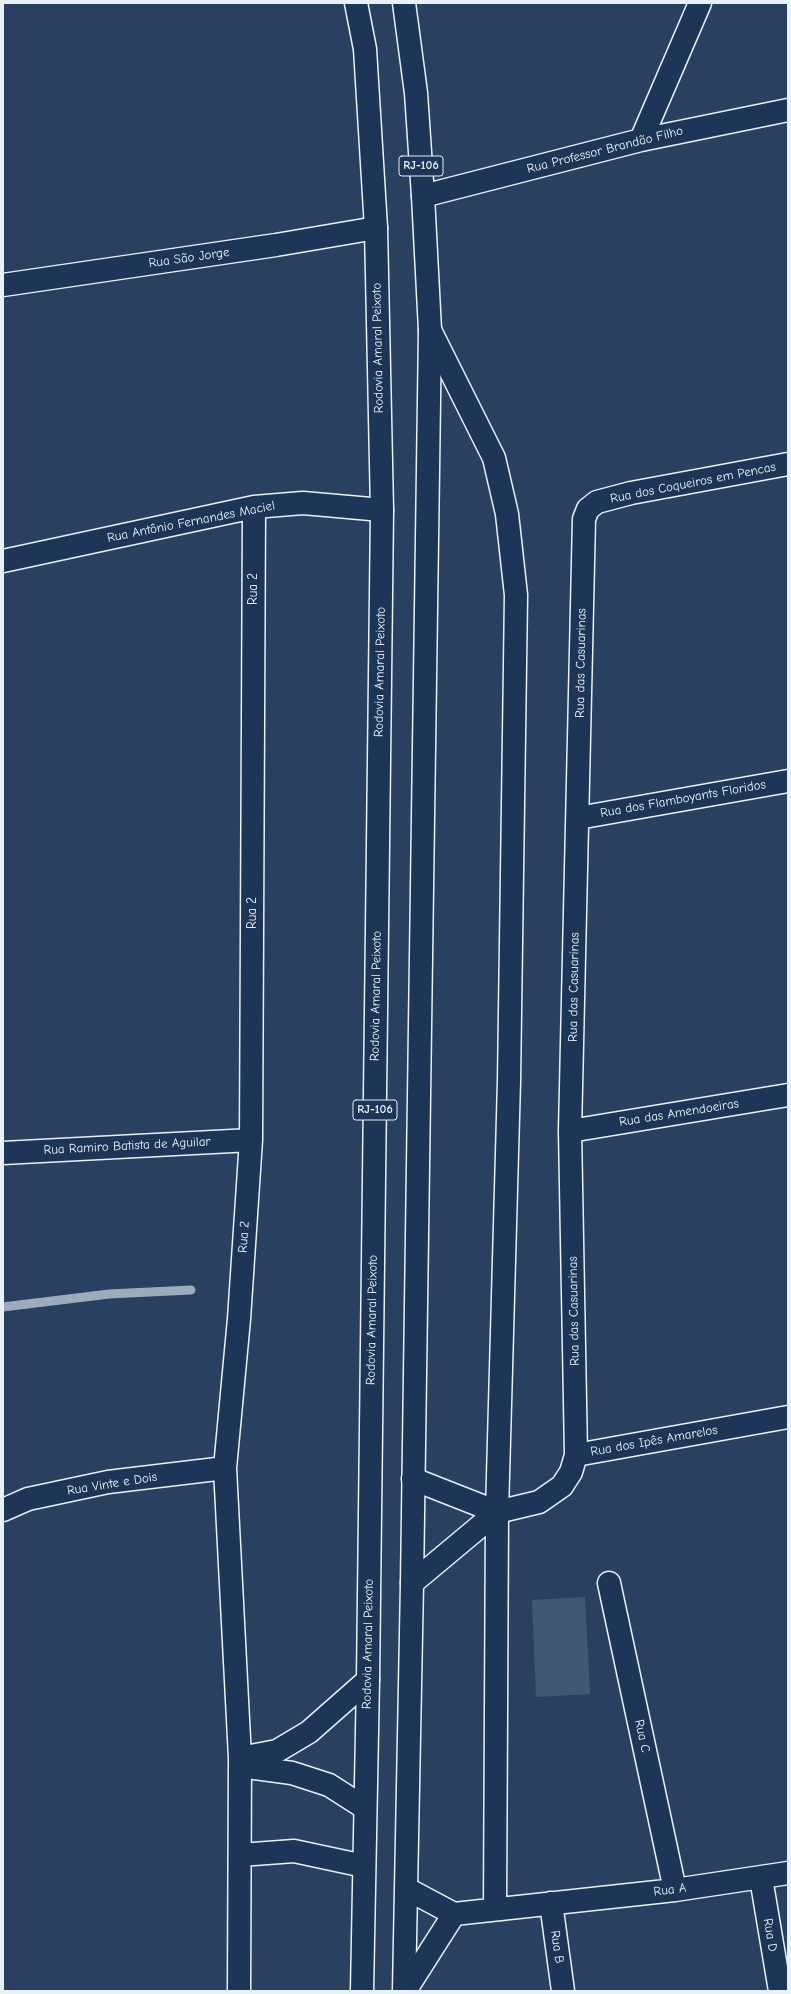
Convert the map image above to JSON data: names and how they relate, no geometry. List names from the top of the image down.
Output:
{
  "streets": {
    "main road": [
      "Rua Professor Brandão Filho",
      "RJ-106",
      "Rua São Jorge",
      "Rodovia Amaral Peixoto",
      "Rua dos Coqueiros em Pencas",
      "Rua Antônio Fernandes Maciel",
      "Rua 2",
      "Rua das Casuarinas",
      "Rua dos Flamboyants Floridos",
      "Rua das Amendoeiras",
      "Rua Ramiro Batista de Aguilar",
      "Rua dos Ipês Amarelos",
      "Rua Vinte e Dois",
      "Rua C",
      "Rua A",
      "Rua D",
      "Rua B"
    ]
  },
  "crossings": [
    ["Rua Professor Brandão Filho", "RJ-106"],
    ["Rua São Jorge", "Rodovia Amaral Peixoto"],
    ["Rodovia Amaral Peixoto", "Rua Antônio Fernandes Maciel"],
    ["Rua dos Coqueiros em Pencas", "Rua das Casuarinas"],
    ["Rua Antônio Fernandes Maciel", "Rua 2"],
    ["Rua 2", "Rua Ramiro Batista de Aguilar"],
    ["Rua 2", "Rua Vinte e Dois"],
    ["Rua das Casuarinas", "Rua dos Flamboyants Floridos"],
    ["Rua das Casuarinas", "Rua das Amendoeiras"],
    ["Rua das Casuarinas", "Rua dos Ipês Amarelos"],
    ["Rua C", "Rua A"],
    ["Rua A", "Rua D"],
    ["Rua A", "Rua B"]
  ]
}
